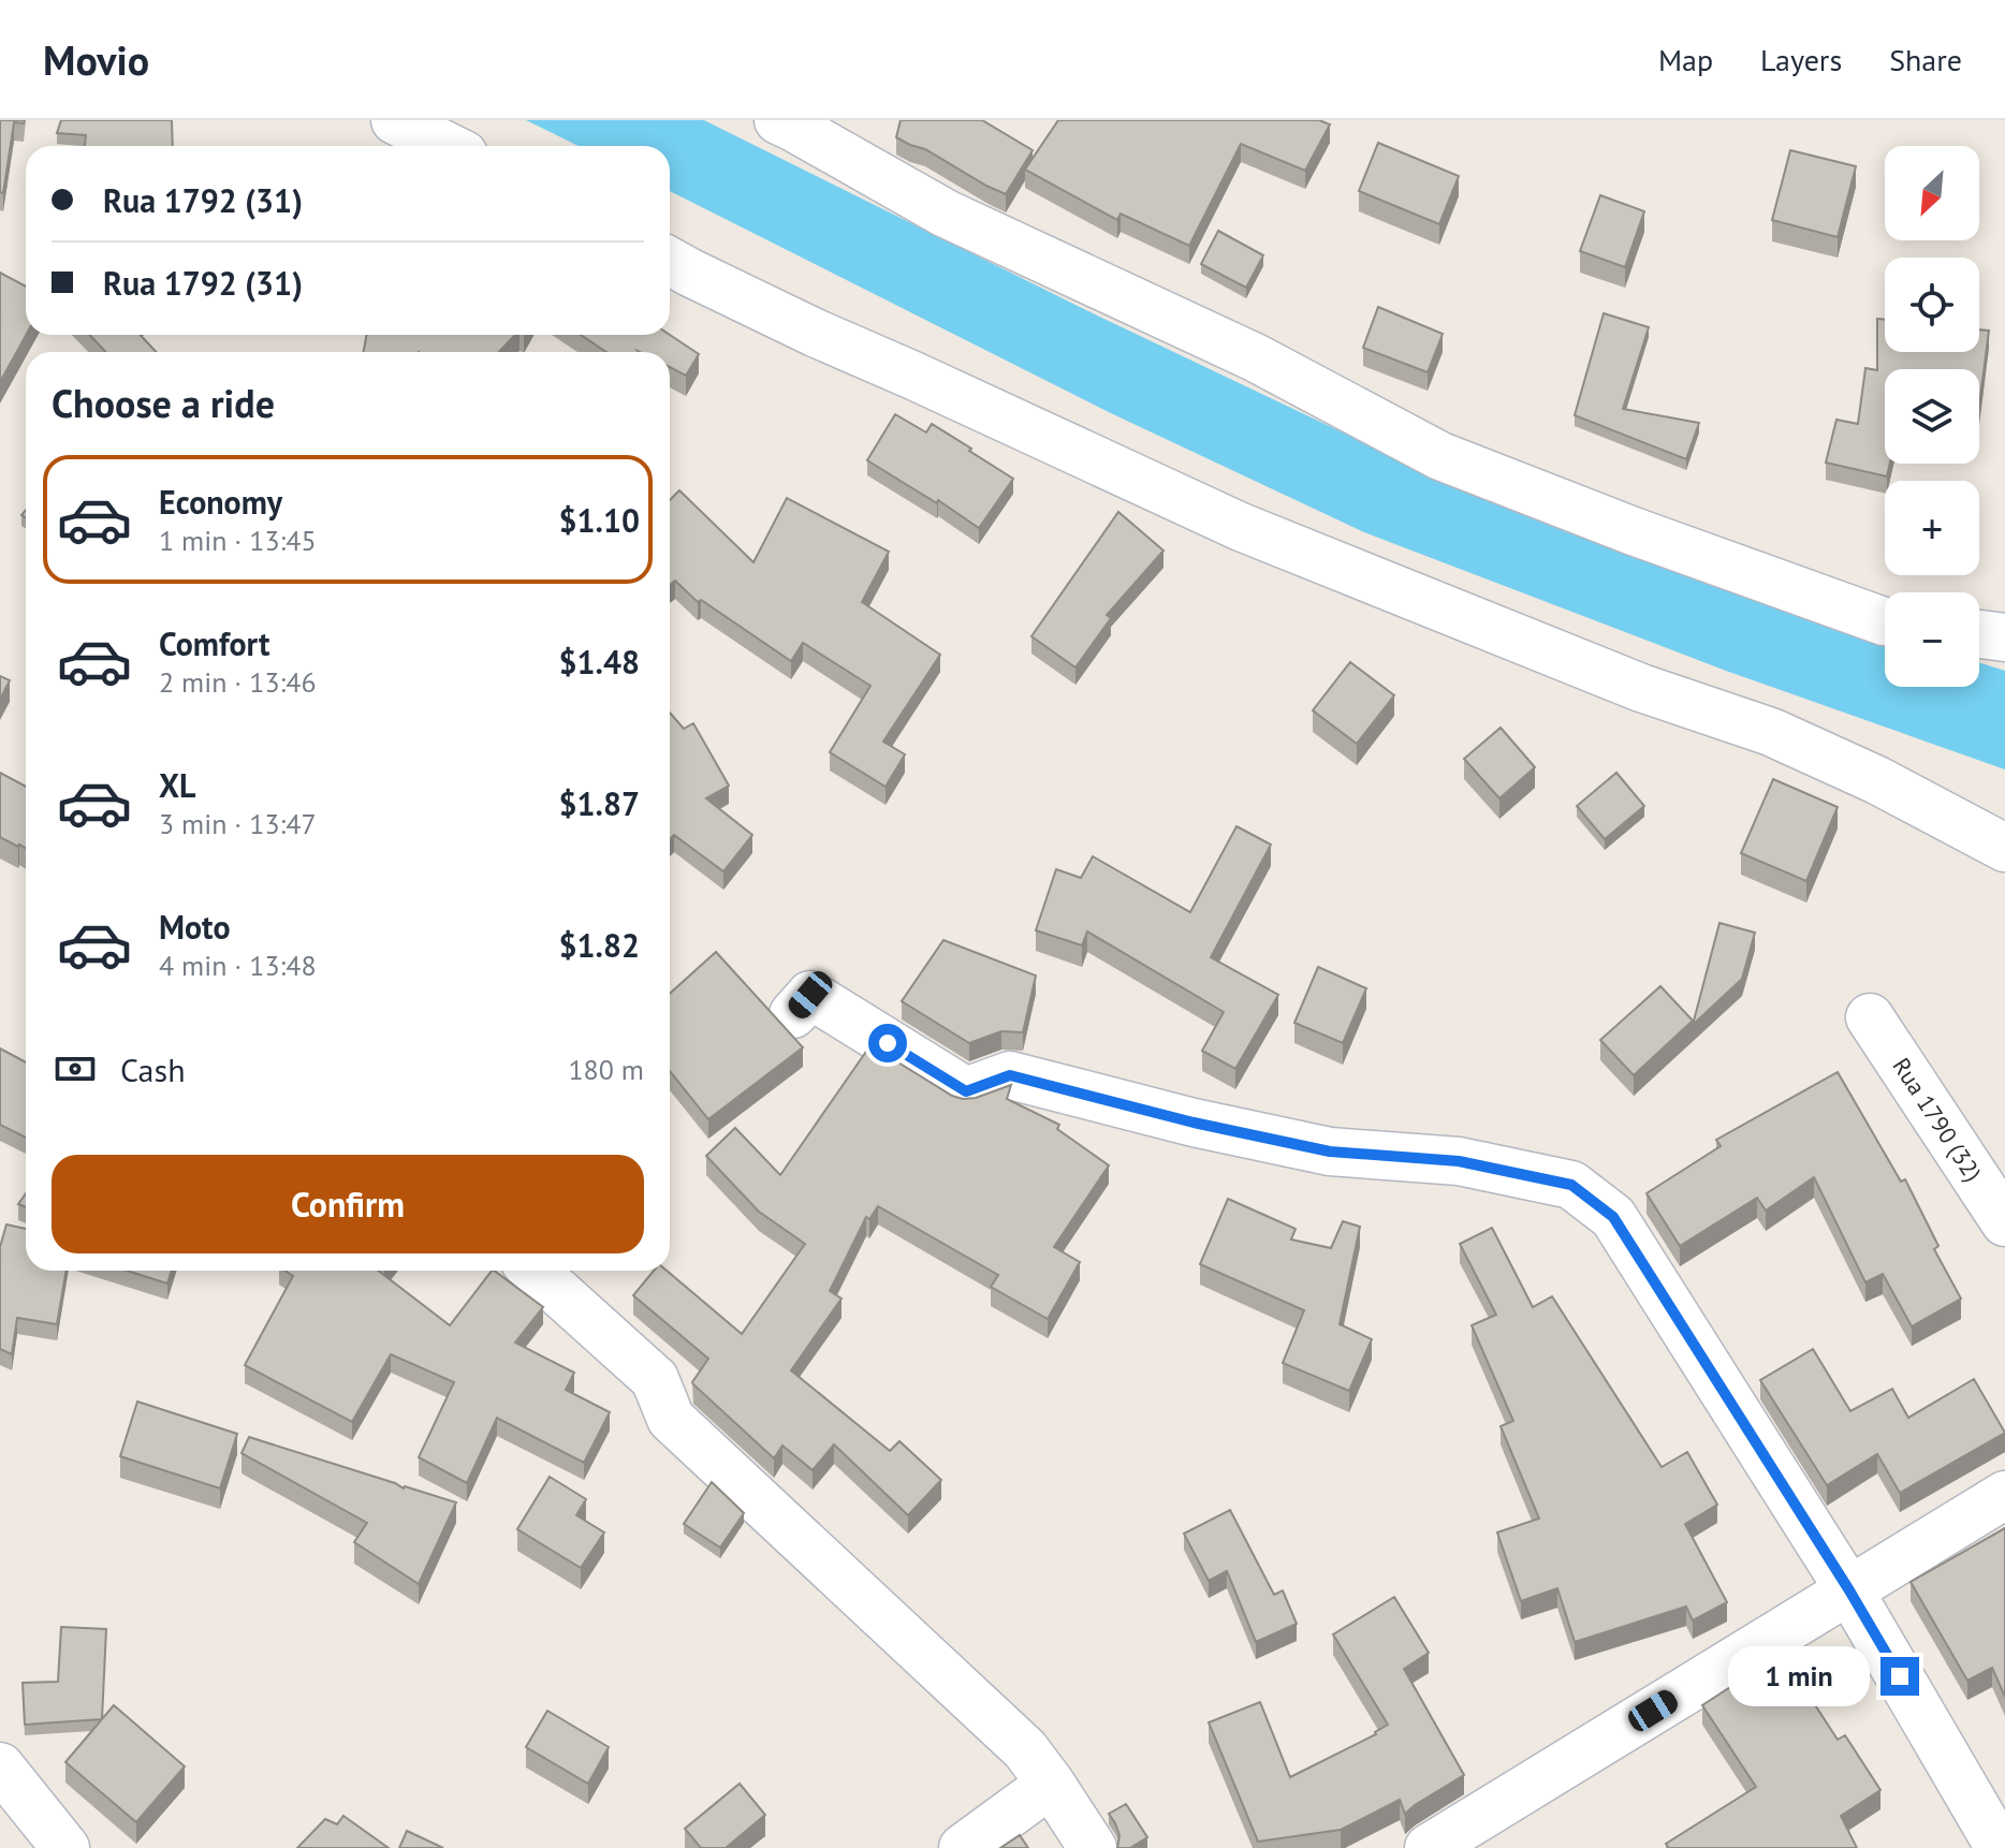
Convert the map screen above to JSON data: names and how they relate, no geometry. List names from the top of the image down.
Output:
{
  "streets": {
    "street": ["Rua 1790 (32)"]
  },
  "north": "bottom left",
  "page": {
    "header": "Movio",
    "nav": ["Map", "Layers", "Share"],
    "map_buttons": ["+", "−"],
    "banner": ["Rua 1792 (31)", "Rua 1792 (31)"],
    "heading": "Choose a ride",
    "list": [
      {
        "name": "Economy",
        "note": "1 min · 13:45",
        "value": "$1.10"
      },
      {
        "name": "Comfort",
        "note": "2 min · 13:46",
        "value": "$1.48"
      },
      {
        "name": "XL",
        "note": "3 min · 13:47",
        "value": "$1.87"
      },
      {
        "name": "Moto",
        "note": "4 min · 13:48",
        "value": "$1.82"
      }
    ],
    "pay": ["Cash", "180 m"],
    "buttons": "Confirm",
    "bubble": "1 min"
  }
}
